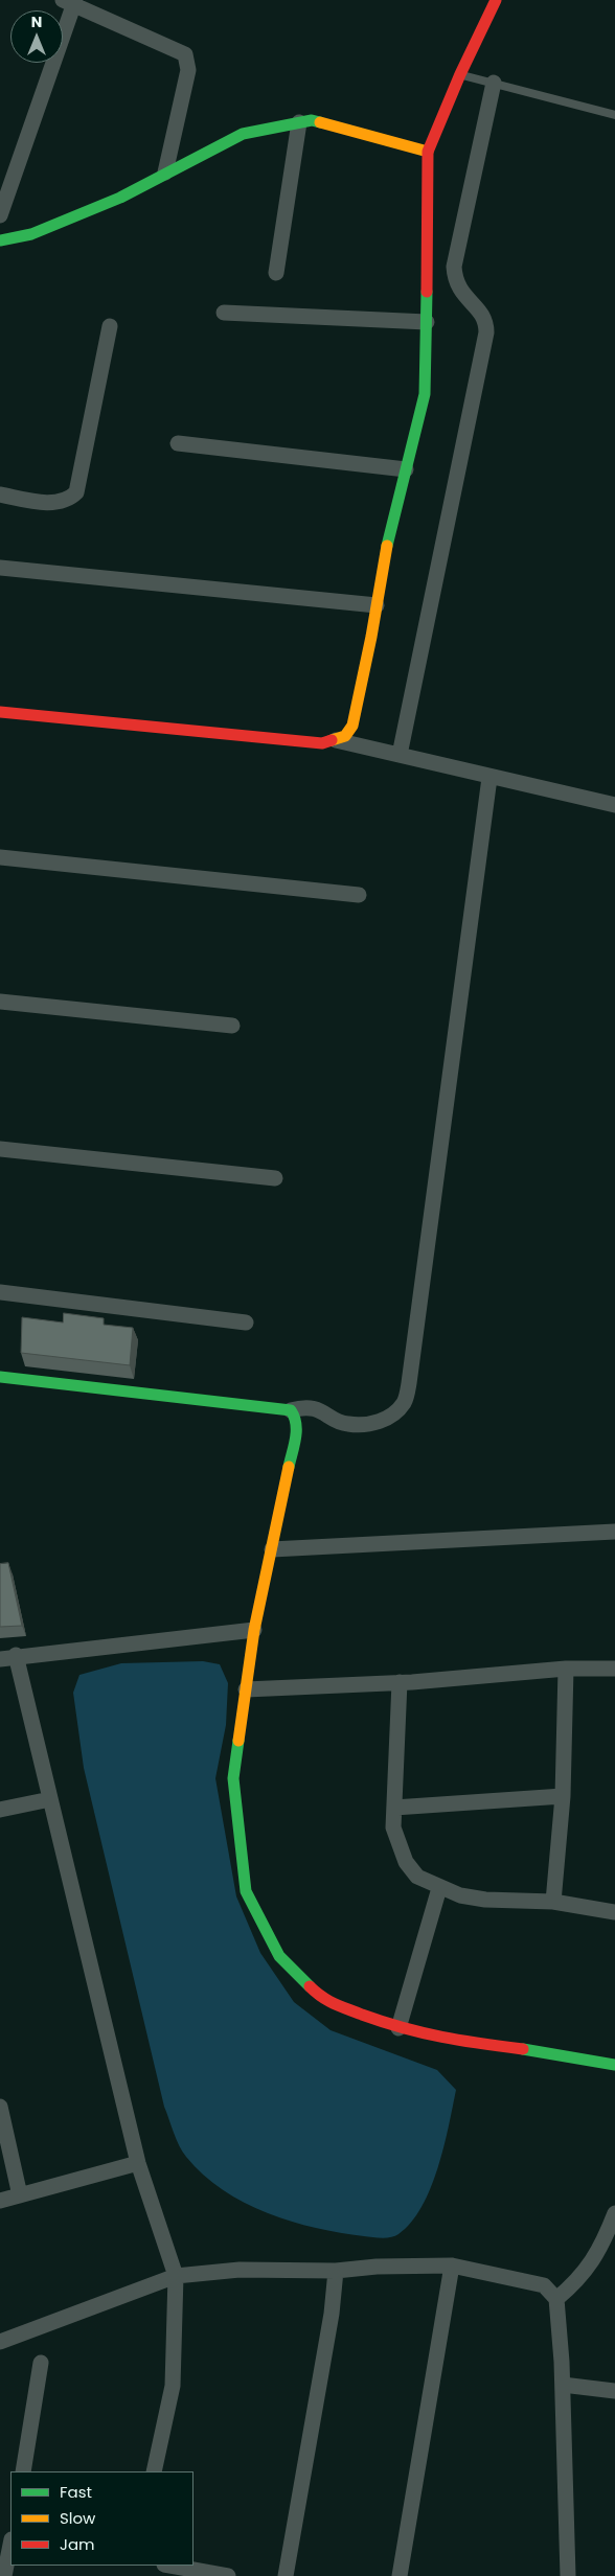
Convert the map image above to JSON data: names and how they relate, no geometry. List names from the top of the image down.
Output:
{
  "legend": ["Fast", "Slow", "Jam"],
  "north": "top"
}
